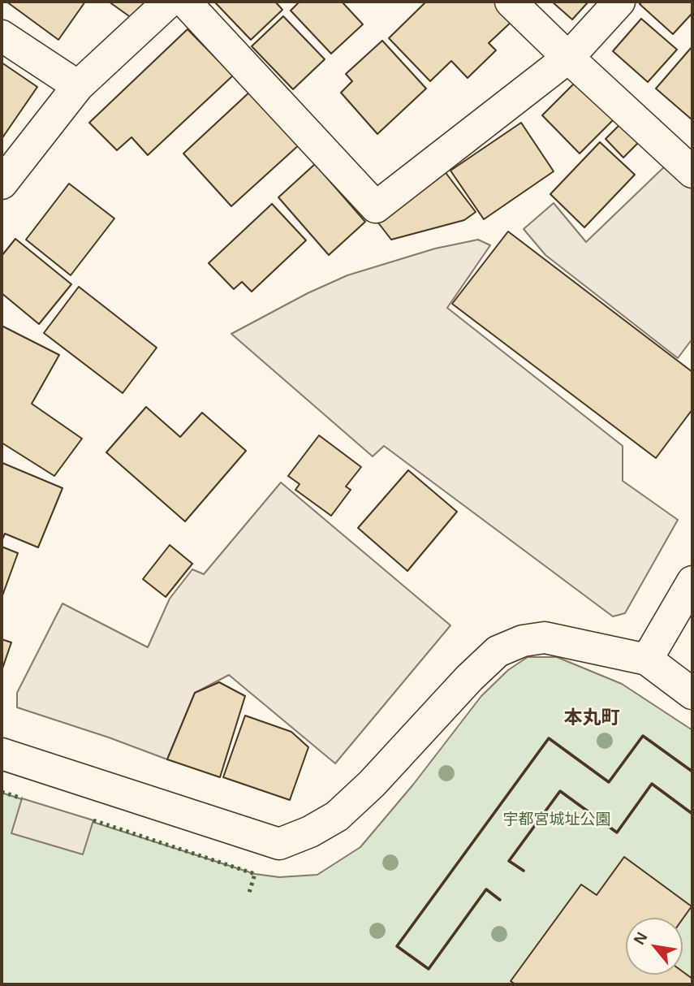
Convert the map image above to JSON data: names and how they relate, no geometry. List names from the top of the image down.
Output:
{
  "districts": ["本丸町"],
  "parks": ["宇都宮城址公園"],
  "north": "top left"
}
